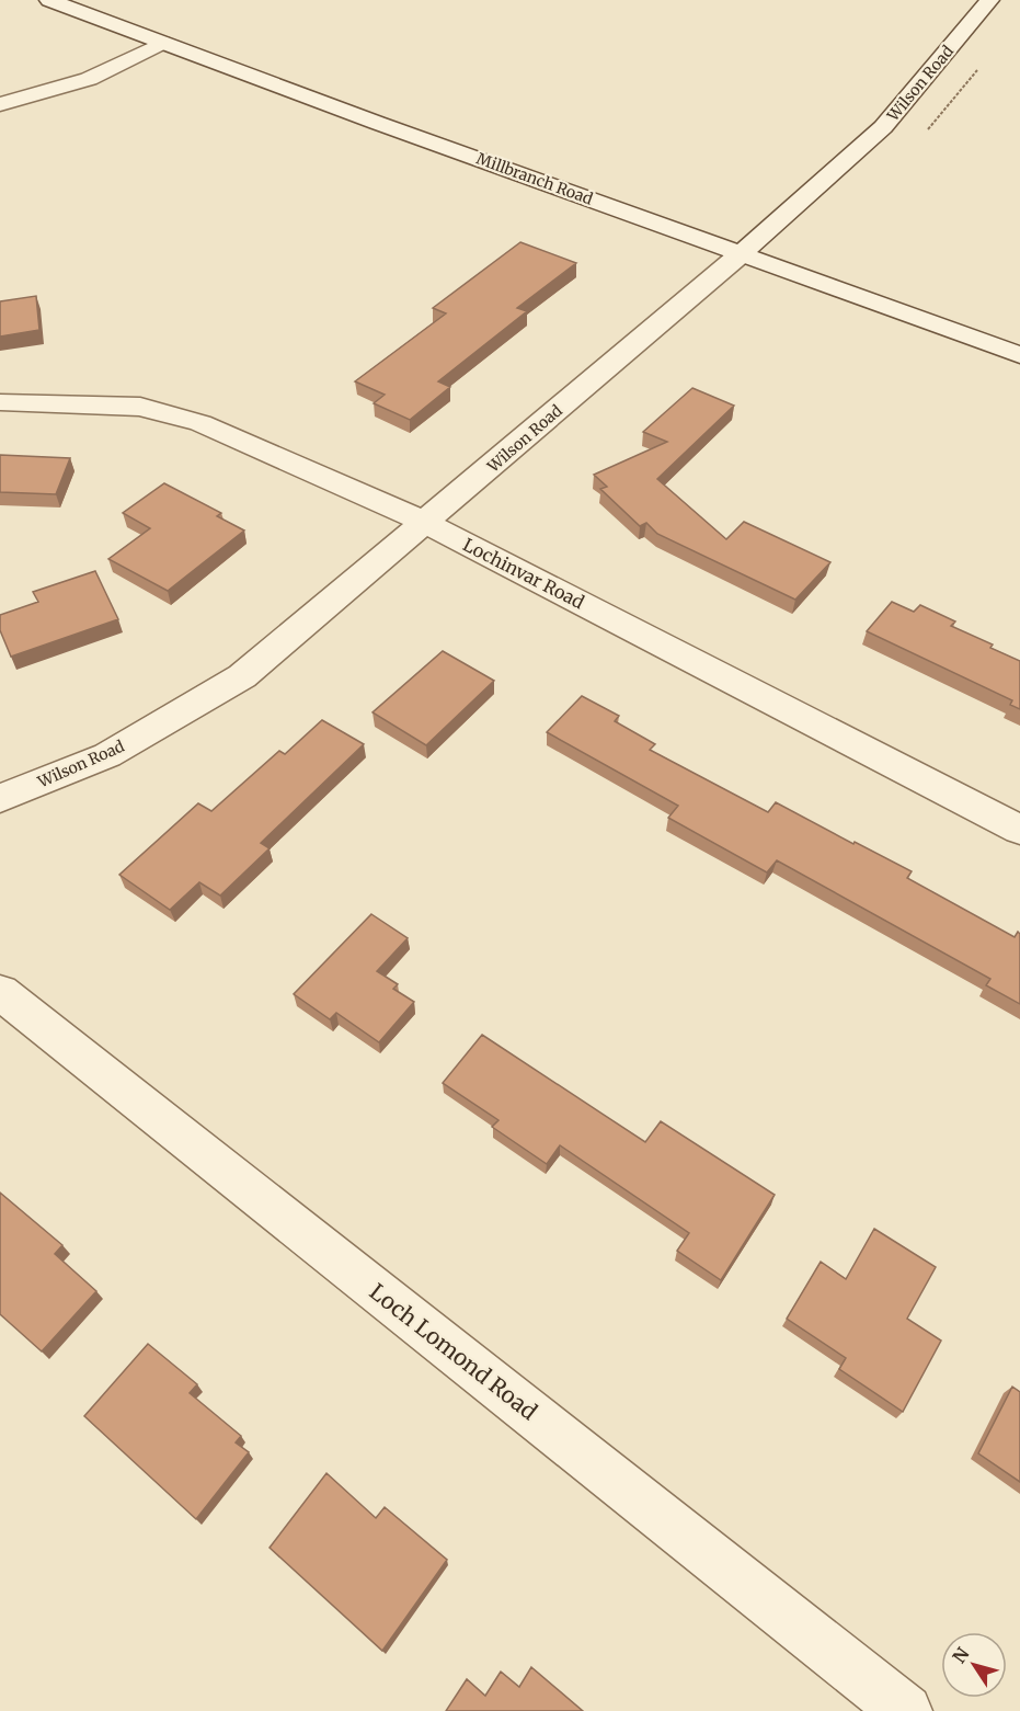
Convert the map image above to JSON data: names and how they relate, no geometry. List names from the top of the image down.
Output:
{
  "streets": {
    "street": [
      "Wilson Road",
      "Millbranch Road",
      "Lochinvar Road",
      "Loch Lomond Road"
    ]
  },
  "crossings": [
    ["Wilson Road", "Millbranch Road"],
    ["Wilson Road", "Lochinvar Road"]
  ],
  "north": "top left"
}
